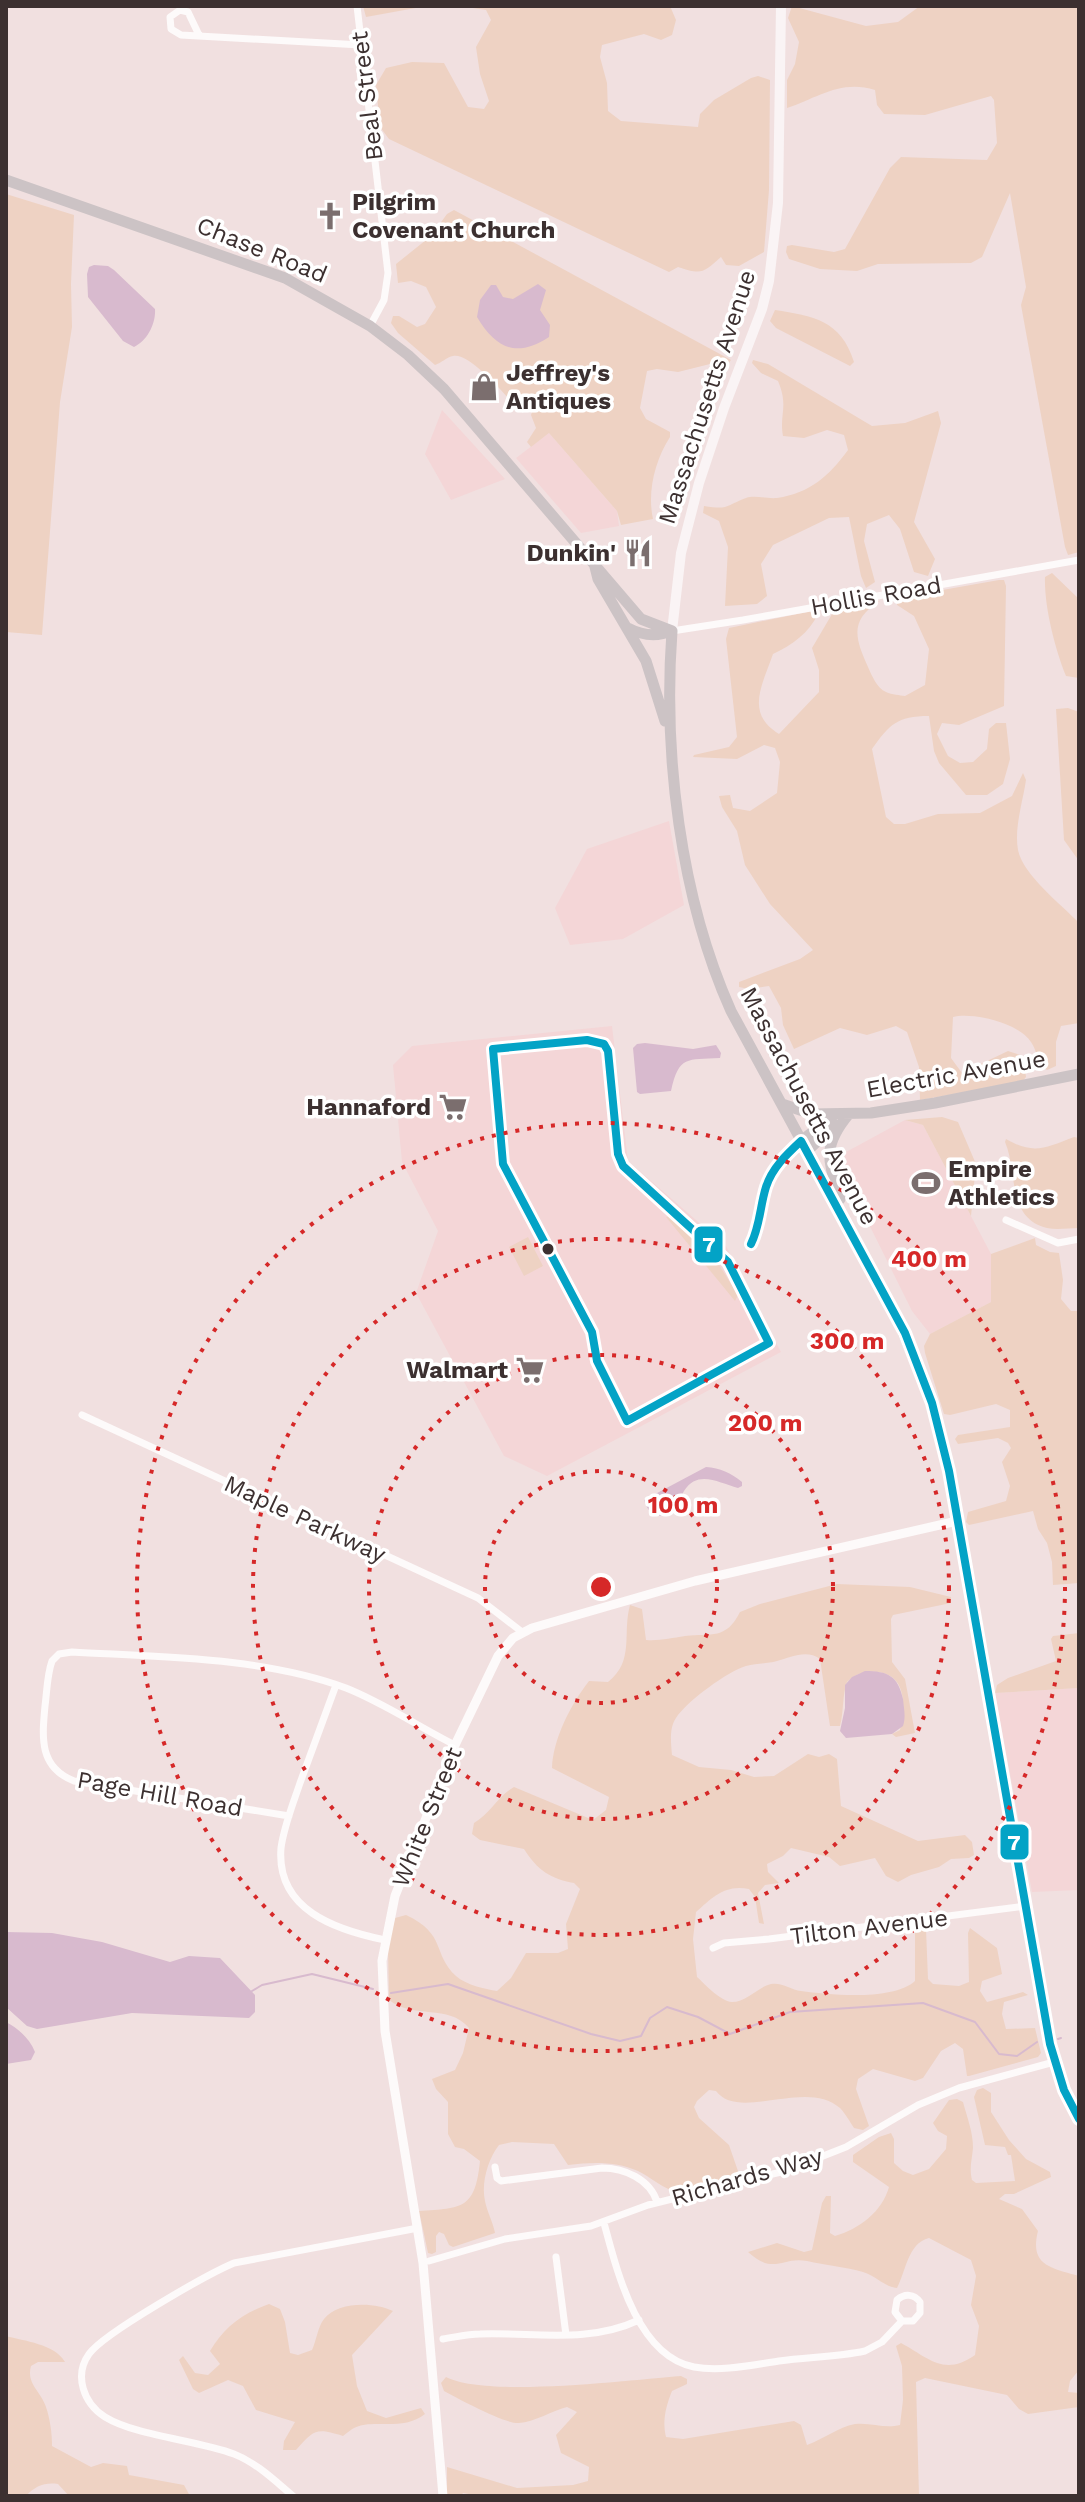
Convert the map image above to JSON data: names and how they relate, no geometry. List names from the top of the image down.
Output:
{
  "streets": {
    "main road": ["Chase Road", "Massachusetts Avenue", "Electric Avenue"],
    "street": [
      "Beal Street",
      "Hollis Road",
      "Maple Parkway",
      "Page Hill Road",
      "White Street",
      "Tilton Avenue",
      "Richards Way"
    ]
  },
  "crossings": [
    ["Beal Street", "Chase Road"],
    ["Chase Road", "Massachusetts Avenue"],
    ["Chase Road", "Hollis Road"],
    ["Massachusetts Avenue", "Hollis Road"],
    ["Massachusetts Avenue", "Electric Avenue"],
    ["Massachusetts Avenue", "Tilton Avenue"],
    ["Massachusetts Avenue", "Richards Way"],
    ["Maple Parkway", "White Street"]
  ],
  "places": {
    "church": ["Pilgrim Covenant Church"],
    "shop": ["Jeffrey's Antiques"],
    "restaurant": ["Dunkin'"],
    "supermarket": ["Hannaford", "Walmart"],
    "sports": ["Empire Athletics"]
  },
  "lines": ["transit line 7"],
  "rings": [
    "400 m",
    "300 m",
    "200 m",
    "100 m"
  ]
}
